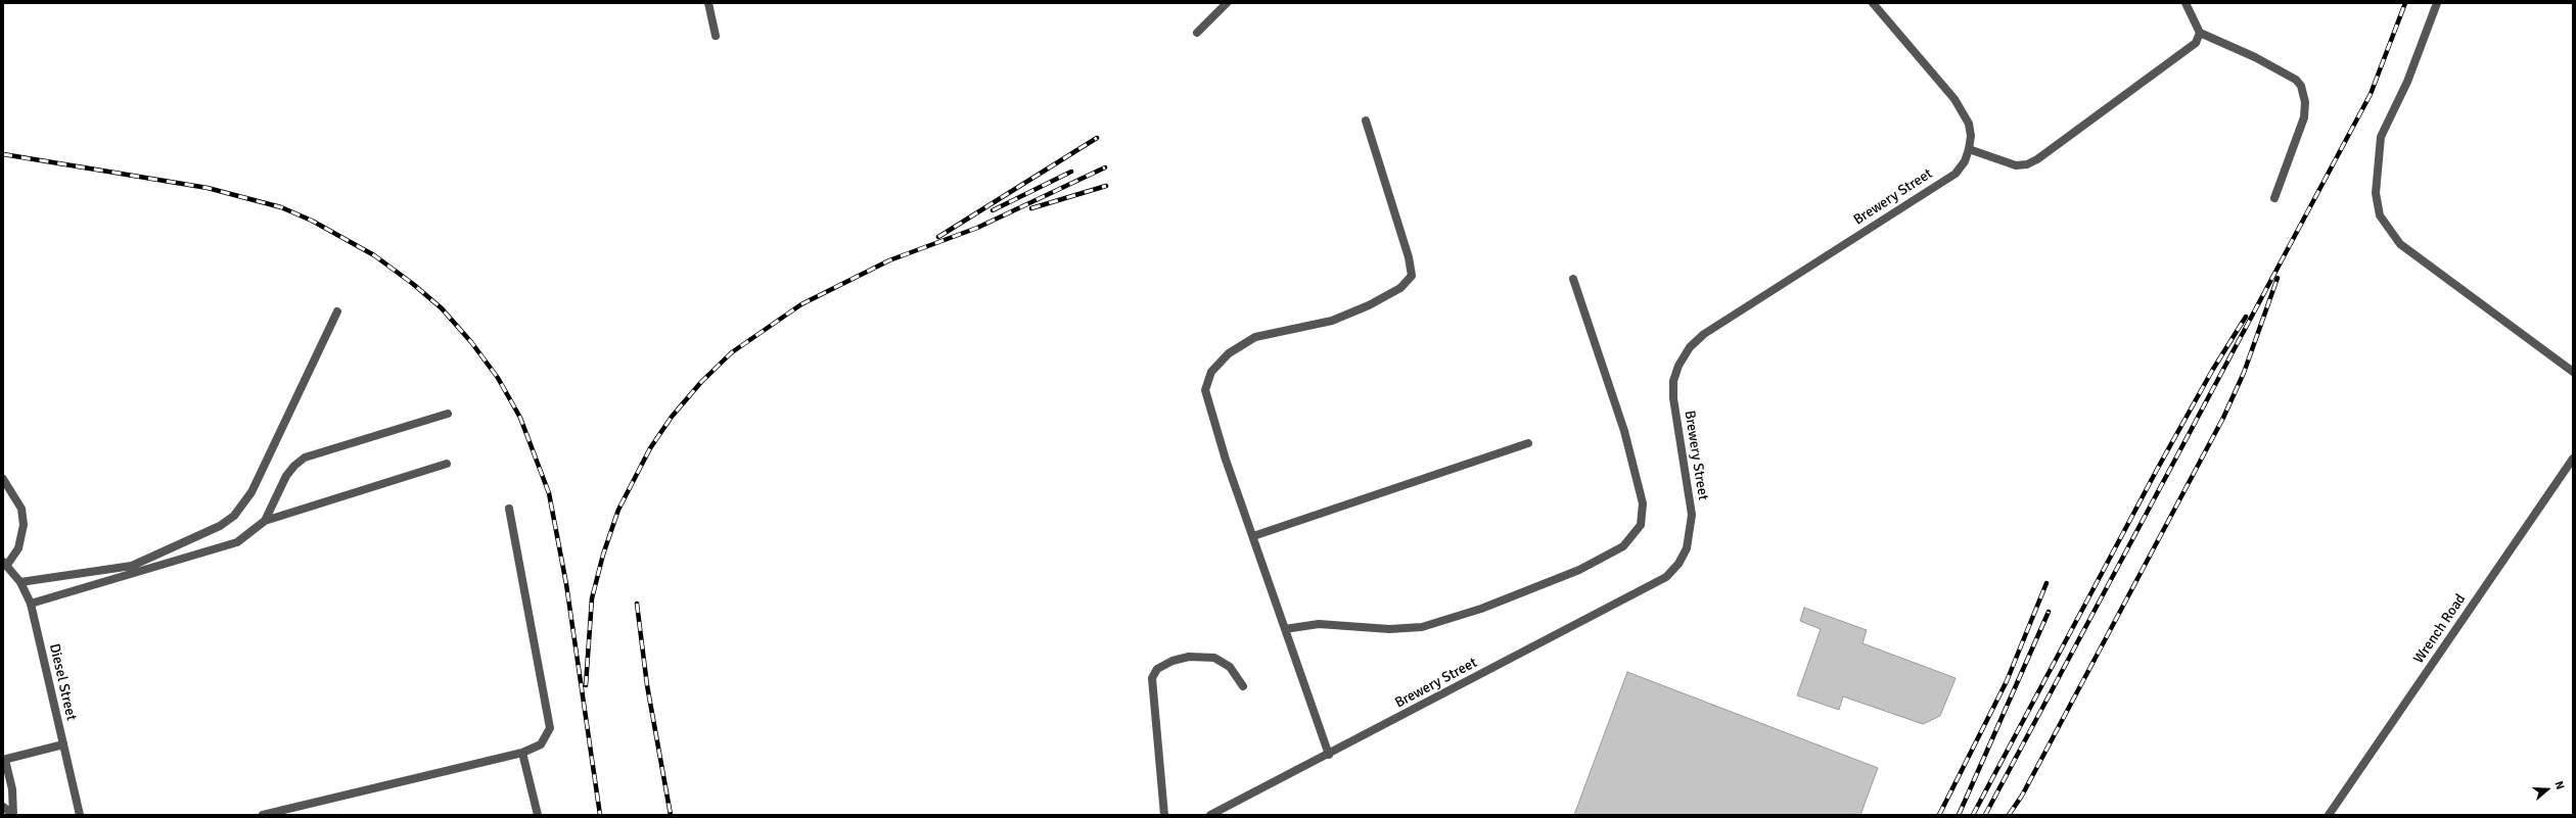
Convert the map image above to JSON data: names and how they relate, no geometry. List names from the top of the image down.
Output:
{
  "streets": {
    "street": ["Brewery Street", "Wrench Road", "Diesel Street"]
  },
  "north": "right"
}
